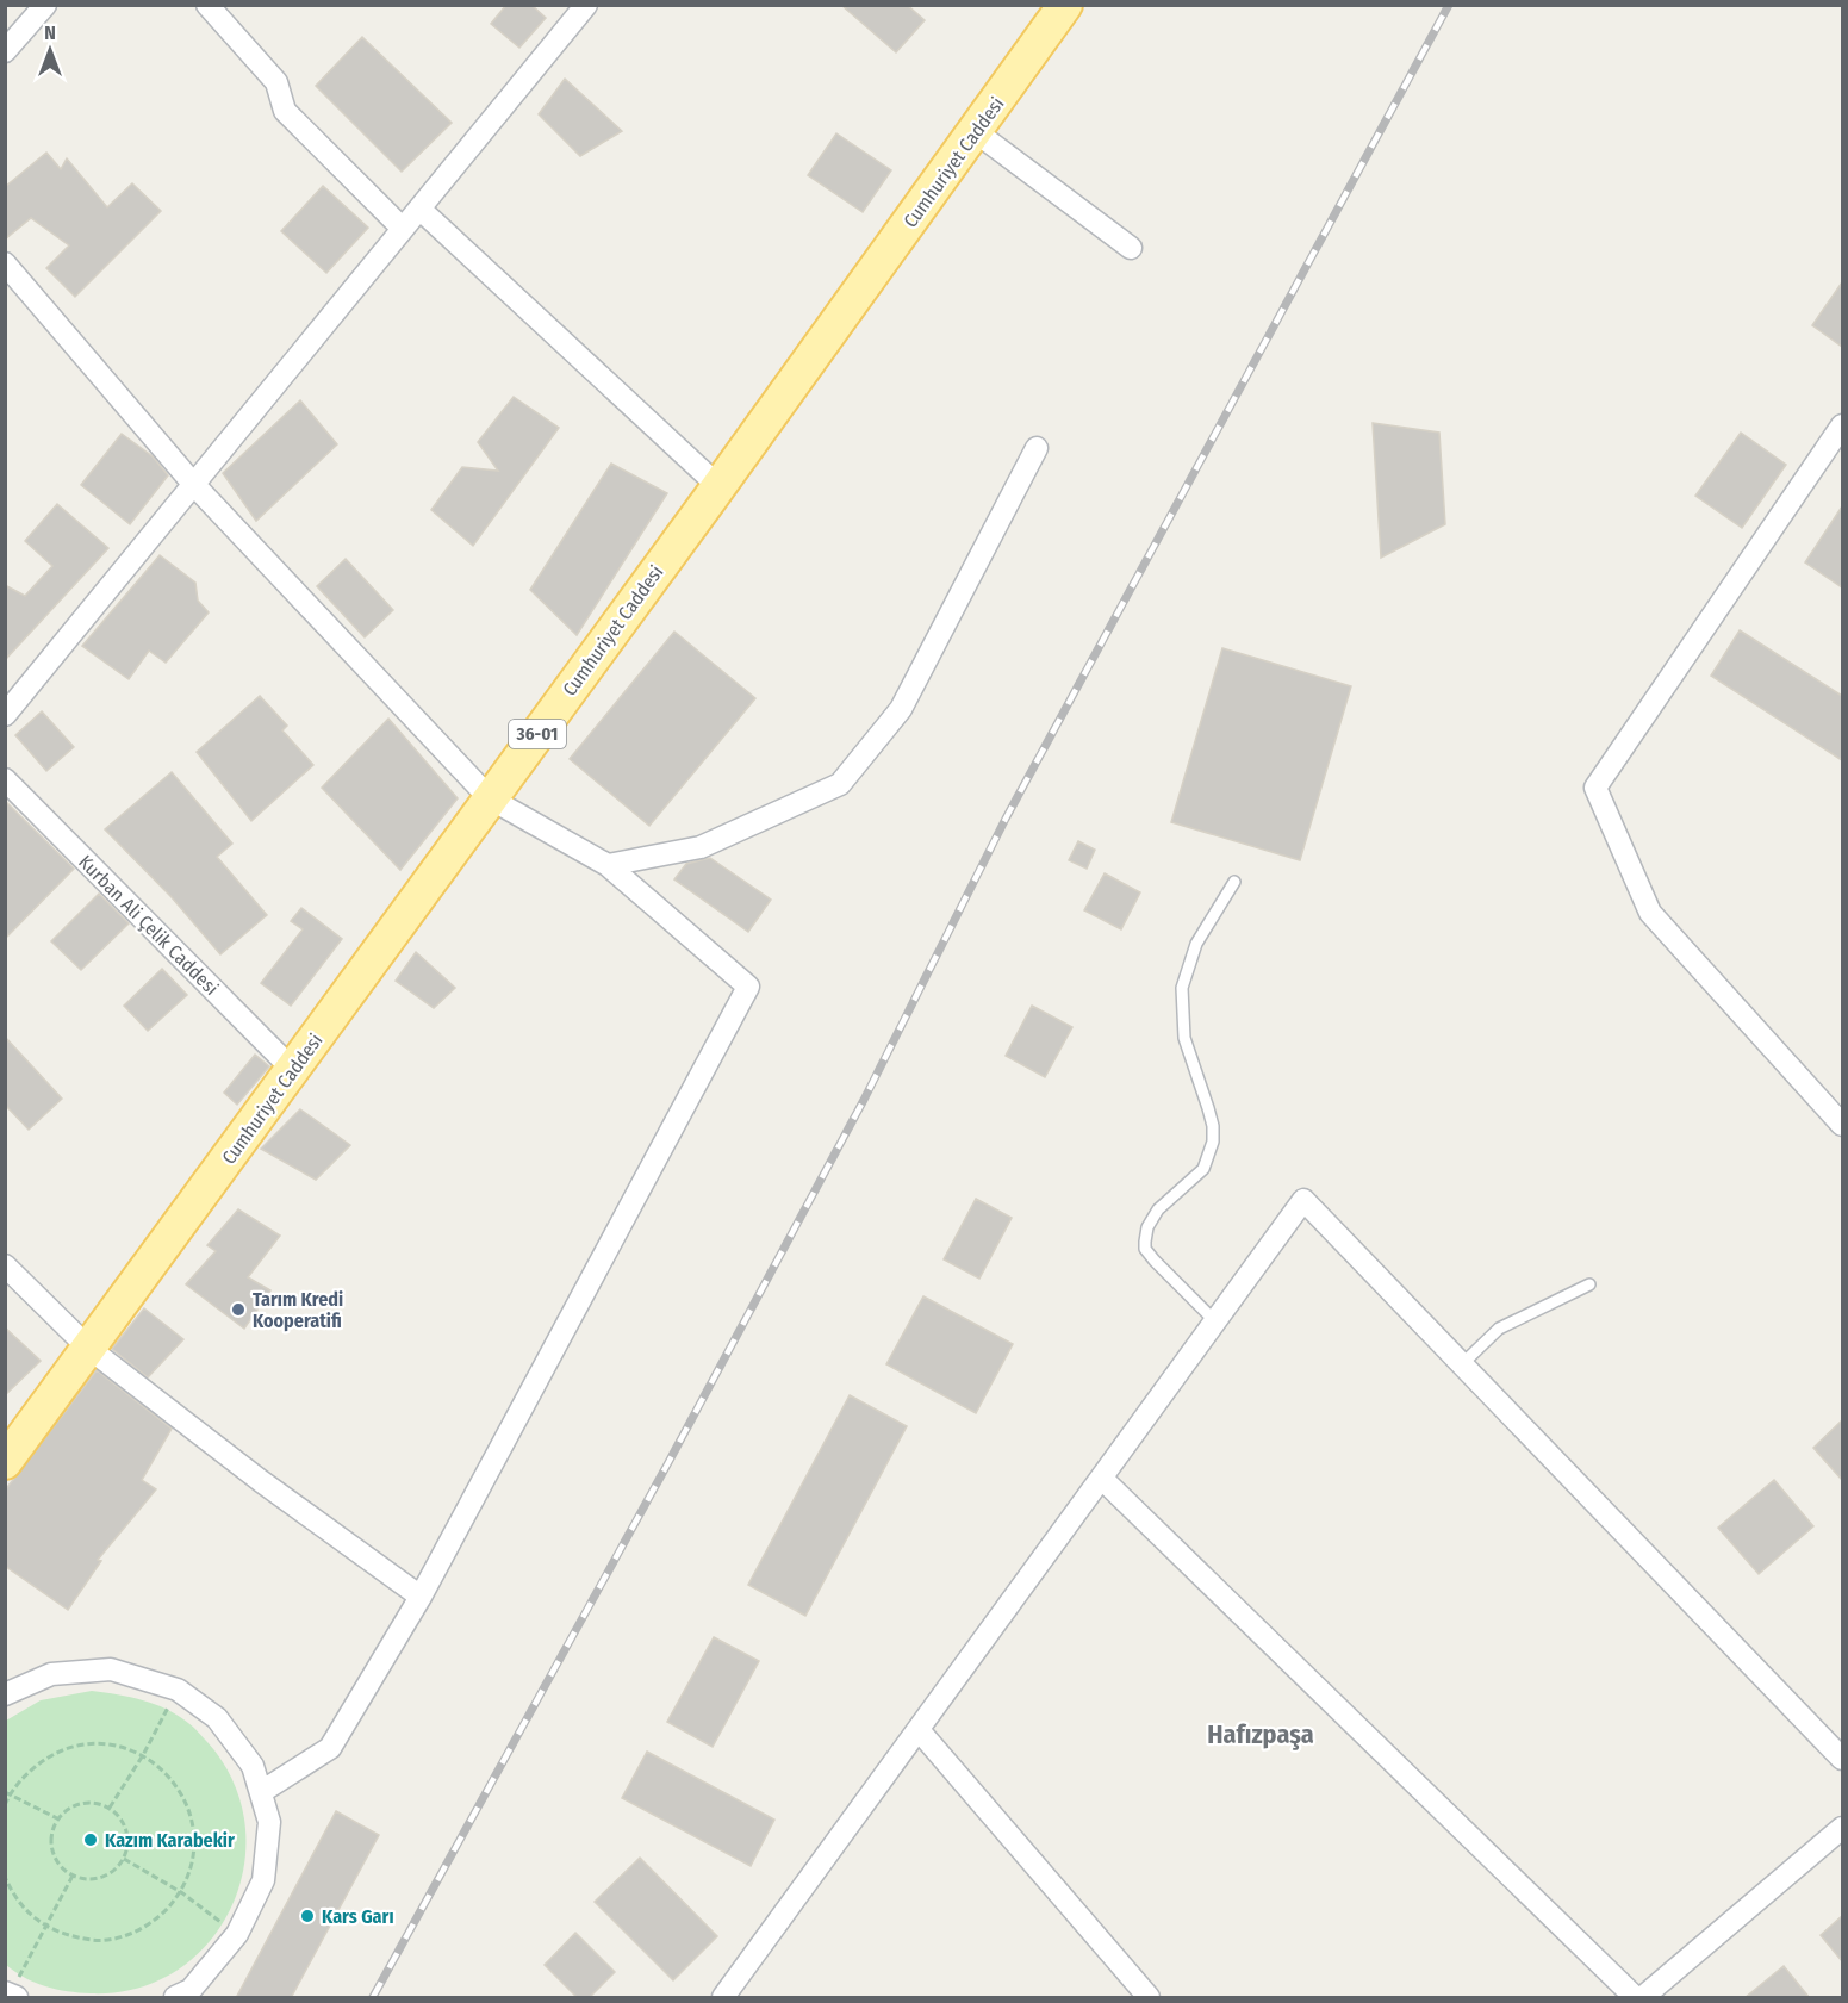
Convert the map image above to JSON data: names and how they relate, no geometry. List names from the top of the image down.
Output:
{
  "streets": {
    "main road": ["Cumhuriyet Caddesi", "36-01"],
    "street": ["Kurban Ali Çelik Caddesi"]
  },
  "crossings": [
    ["Cumhuriyet Caddesi", "Kurban Ali Çelik Caddesi"]
  ],
  "districts": ["Hafızpaşa"],
  "places": ["Tarım Kredi Kooperatifi", "Kazım Karabekir", "Kars Garı"],
  "north": "top"
}
